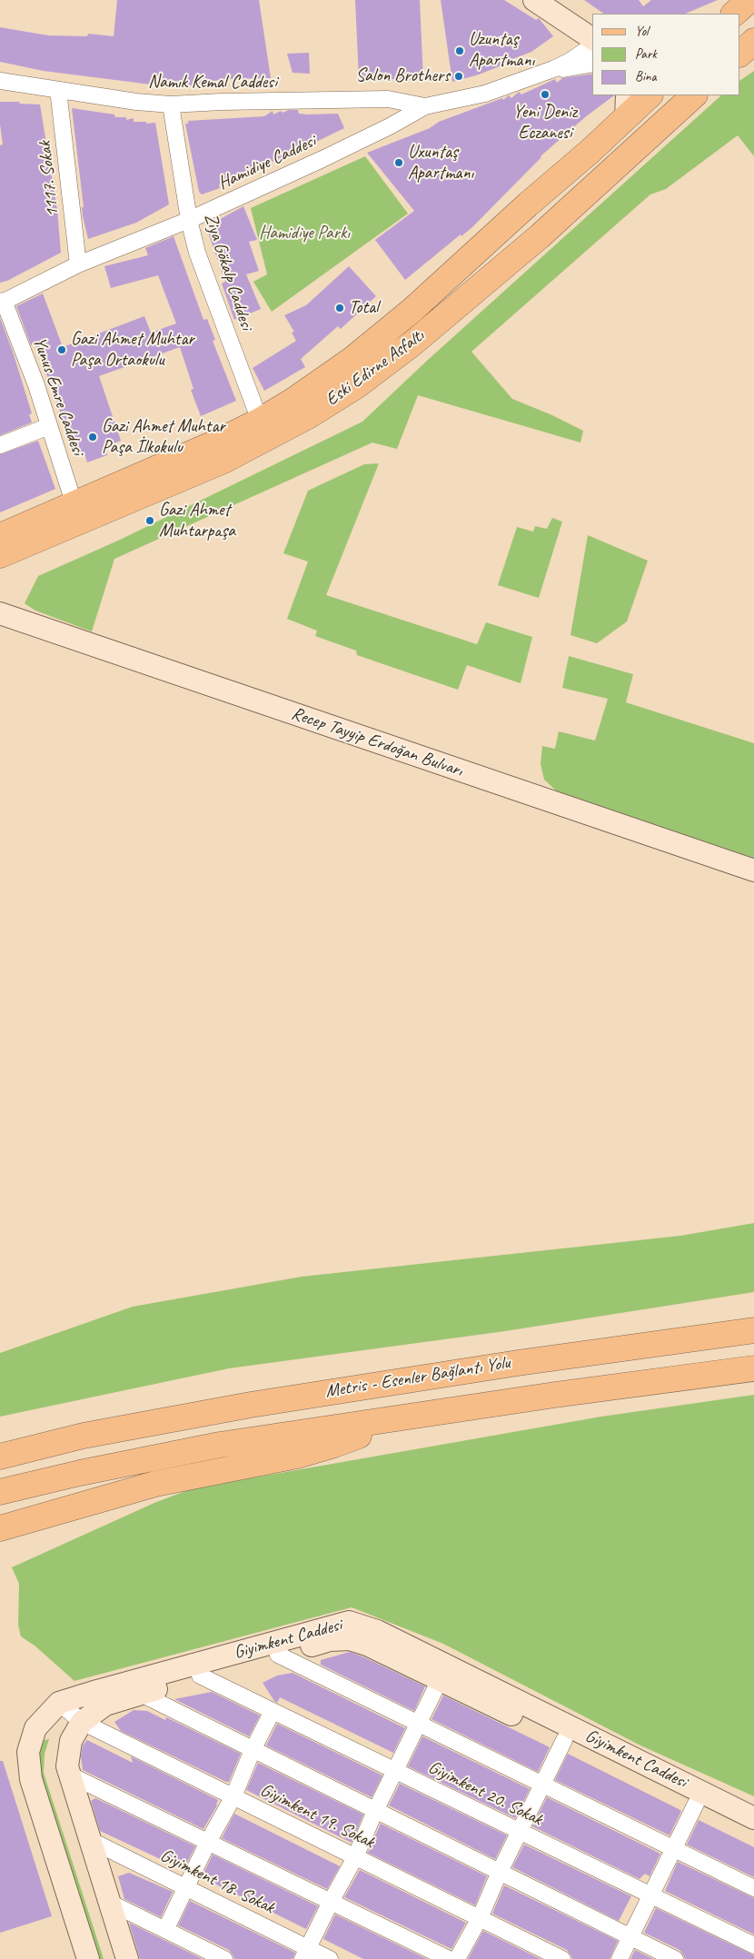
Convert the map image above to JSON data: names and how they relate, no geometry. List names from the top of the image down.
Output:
{
  "streets": {
    "main road": ["Eski Edirne Asfaltı", "Metris - Esenler Bağlantı Yolu"],
    "street": [
      "Namık Kemal Caddesi",
      "Hamidiye Caddesi",
      "1117. Sokak",
      "Ziya Gökalp Caddesi",
      "Yunus Emre Caddesi",
      "Recep Tayyip Erdoğan Bulvarı",
      "Giyimkent Caddesi",
      "Giyimkent 20. Sokak",
      "Giyimkent 19. Sokak",
      "Giyimkent 18. Sokak"
    ]
  },
  "crossings": [
    ["Namık Kemal Caddesi", "Hamidiye Caddesi"],
    ["Namık Kemal Caddesi", "1117. Sokak"],
    ["Namık Kemal Caddesi", "Ziya Gökalp Caddesi"],
    ["Hamidiye Caddesi", "1117. Sokak"],
    ["Hamidiye Caddesi", "Ziya Gökalp Caddesi"],
    ["Hamidiye Caddesi", "Yunus Emre Caddesi"],
    ["Ziya Gökalp Caddesi", "Eski Edirne Asfaltı"],
    ["Eski Edirne Asfaltı", "Yunus Emre Caddesi"],
    ["Giyimkent Caddesi", "Giyimkent 20. Sokak"],
    ["Giyimkent Caddesi", "Giyimkent 19. Sokak"],
    ["Giyimkent Caddesi", "Giyimkent 18. Sokak"]
  ],
  "parks": ["Hamidiye Parkı"],
  "places": [
    "Uzuntaş Apartmanı",
    "Salon Brothers",
    "Yeni Deniz Eczanesi",
    "Uxuntaş Apartmanı",
    "Total",
    "Gazi Ahmet Muhtar Paşa Ortaokulu",
    "Gazi Ahmet Muhtar Paşa İlkokulu",
    "Gazi Ahmet Muhtarpaşa"
  ],
  "legend": ["Yol", "Park", "Bina"]
}
